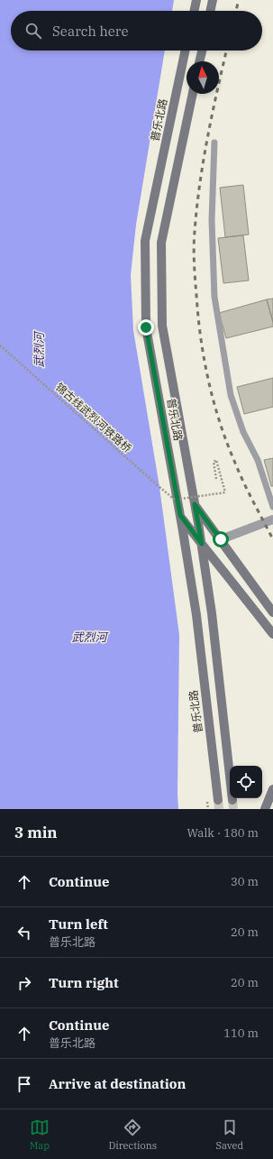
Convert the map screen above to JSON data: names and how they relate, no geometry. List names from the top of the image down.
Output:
{
  "streets": {
    "main road": ["普乐北路"],
    "path": ["锦古线武烈河铁路桥"]
  },
  "water": ["武烈河"],
  "north": "top",
  "page": {
    "search": "Search here",
    "heading": ["3 min", "Walk · 180 m"],
    "list": [
      ["Continue", "30 m"],
      ["Turn left", "普乐北路", "20 m"],
      ["Turn right", "20 m"],
      ["Continue", "普乐北路", "110 m"],
      "Arrive at destination"
    ],
    "nav": ["Map", "Directions", "Saved"]
  }
}
